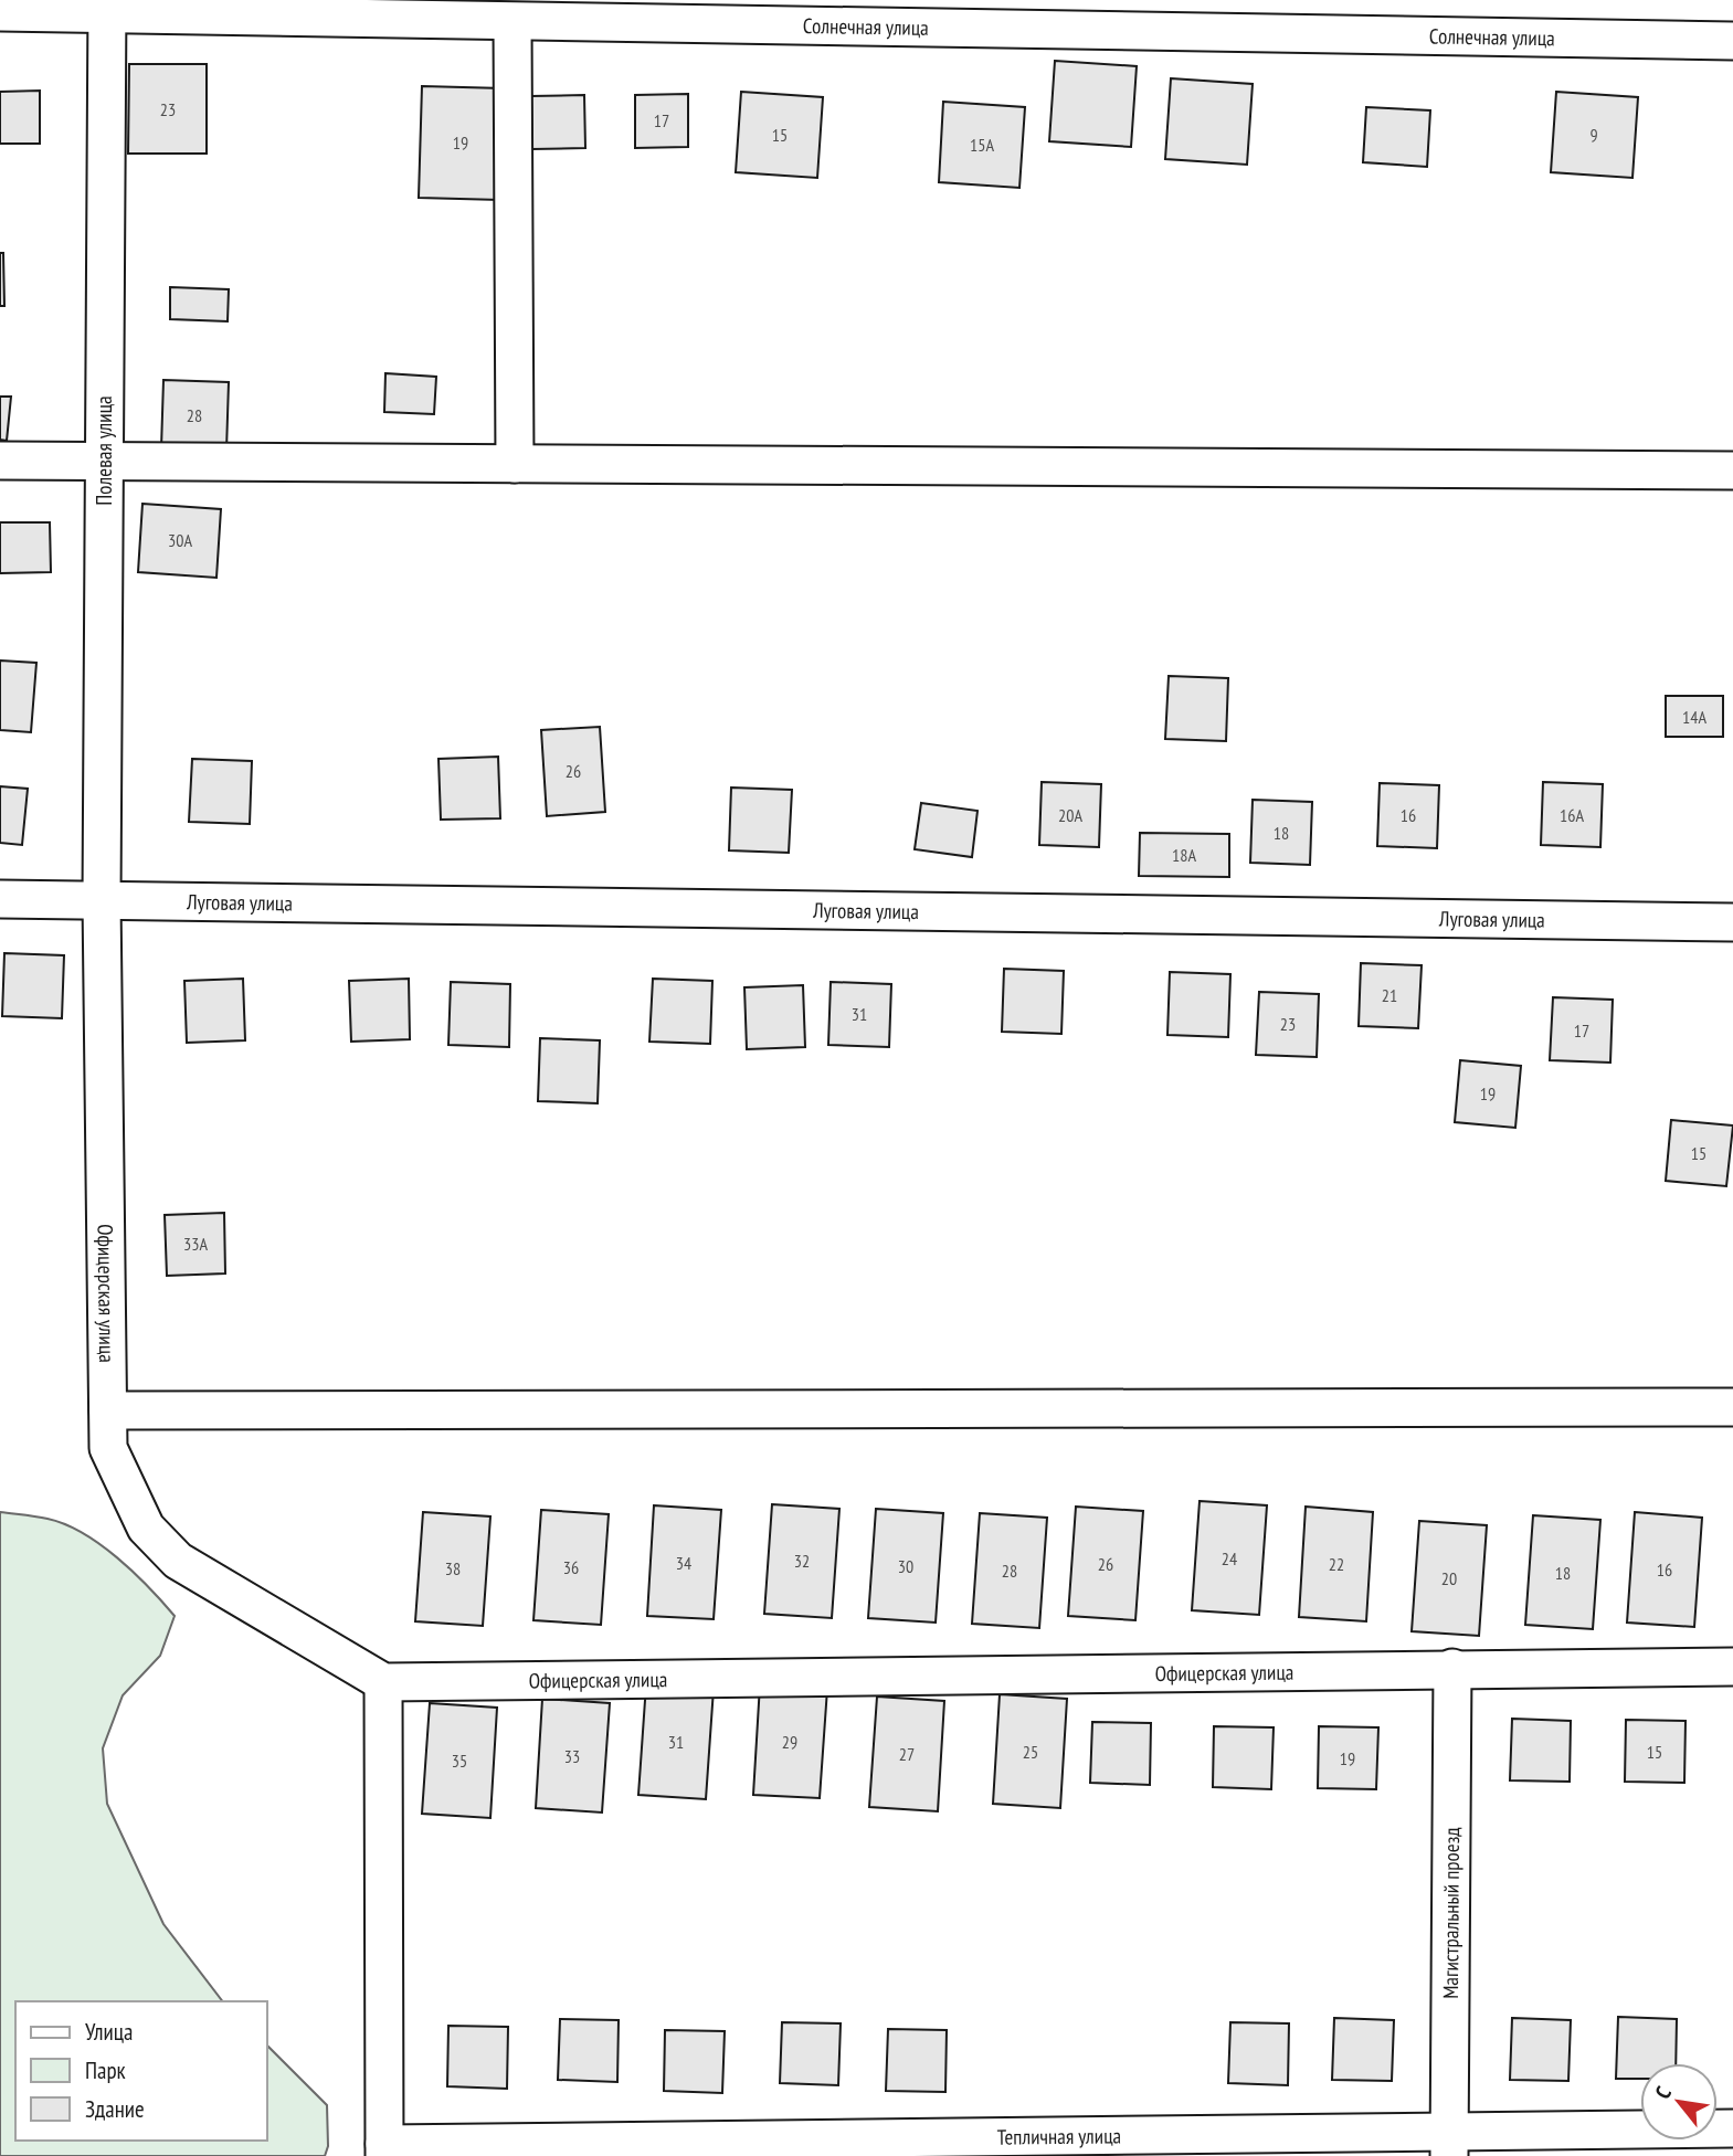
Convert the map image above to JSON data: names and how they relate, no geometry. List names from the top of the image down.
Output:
{
  "streets": {
    "street": [
      "Солнечная улица",
      "Полевая улица",
      "Луговая улица",
      "Офицерская улица",
      "Магистральный проезд",
      "Тепличная улица"
    ]
  },
  "crossings": [
    ["Солнечная улица", "Полевая улица"],
    ["Полевая улица", "Луговая улица"],
    ["Полевая улица", "Офицерская улица"],
    ["Луговая улица", "Офицерская улица"],
    ["Офицерская улица", "Магистральный проезд"],
    ["Магистральный проезд", "Тепличная улица"]
  ],
  "house_numbers": [
    "23",
    "17",
    "15",
    "9",
    "19",
    "15А",
    "28",
    "30А",
    "14А",
    "26",
    "20А",
    "16",
    "16А",
    "18",
    "18А",
    "21",
    "31",
    "23",
    "17",
    "19",
    "15",
    "33А",
    "24",
    "32",
    "34",
    "26",
    "22",
    "30",
    "36",
    "38",
    "16",
    "28",
    "18",
    "20",
    "31",
    "29",
    "25",
    "15",
    "27",
    "33",
    "19",
    "35"
  ],
  "legend": ["Улица", "Парк", "Здание"],
  "north": "top left"
}
